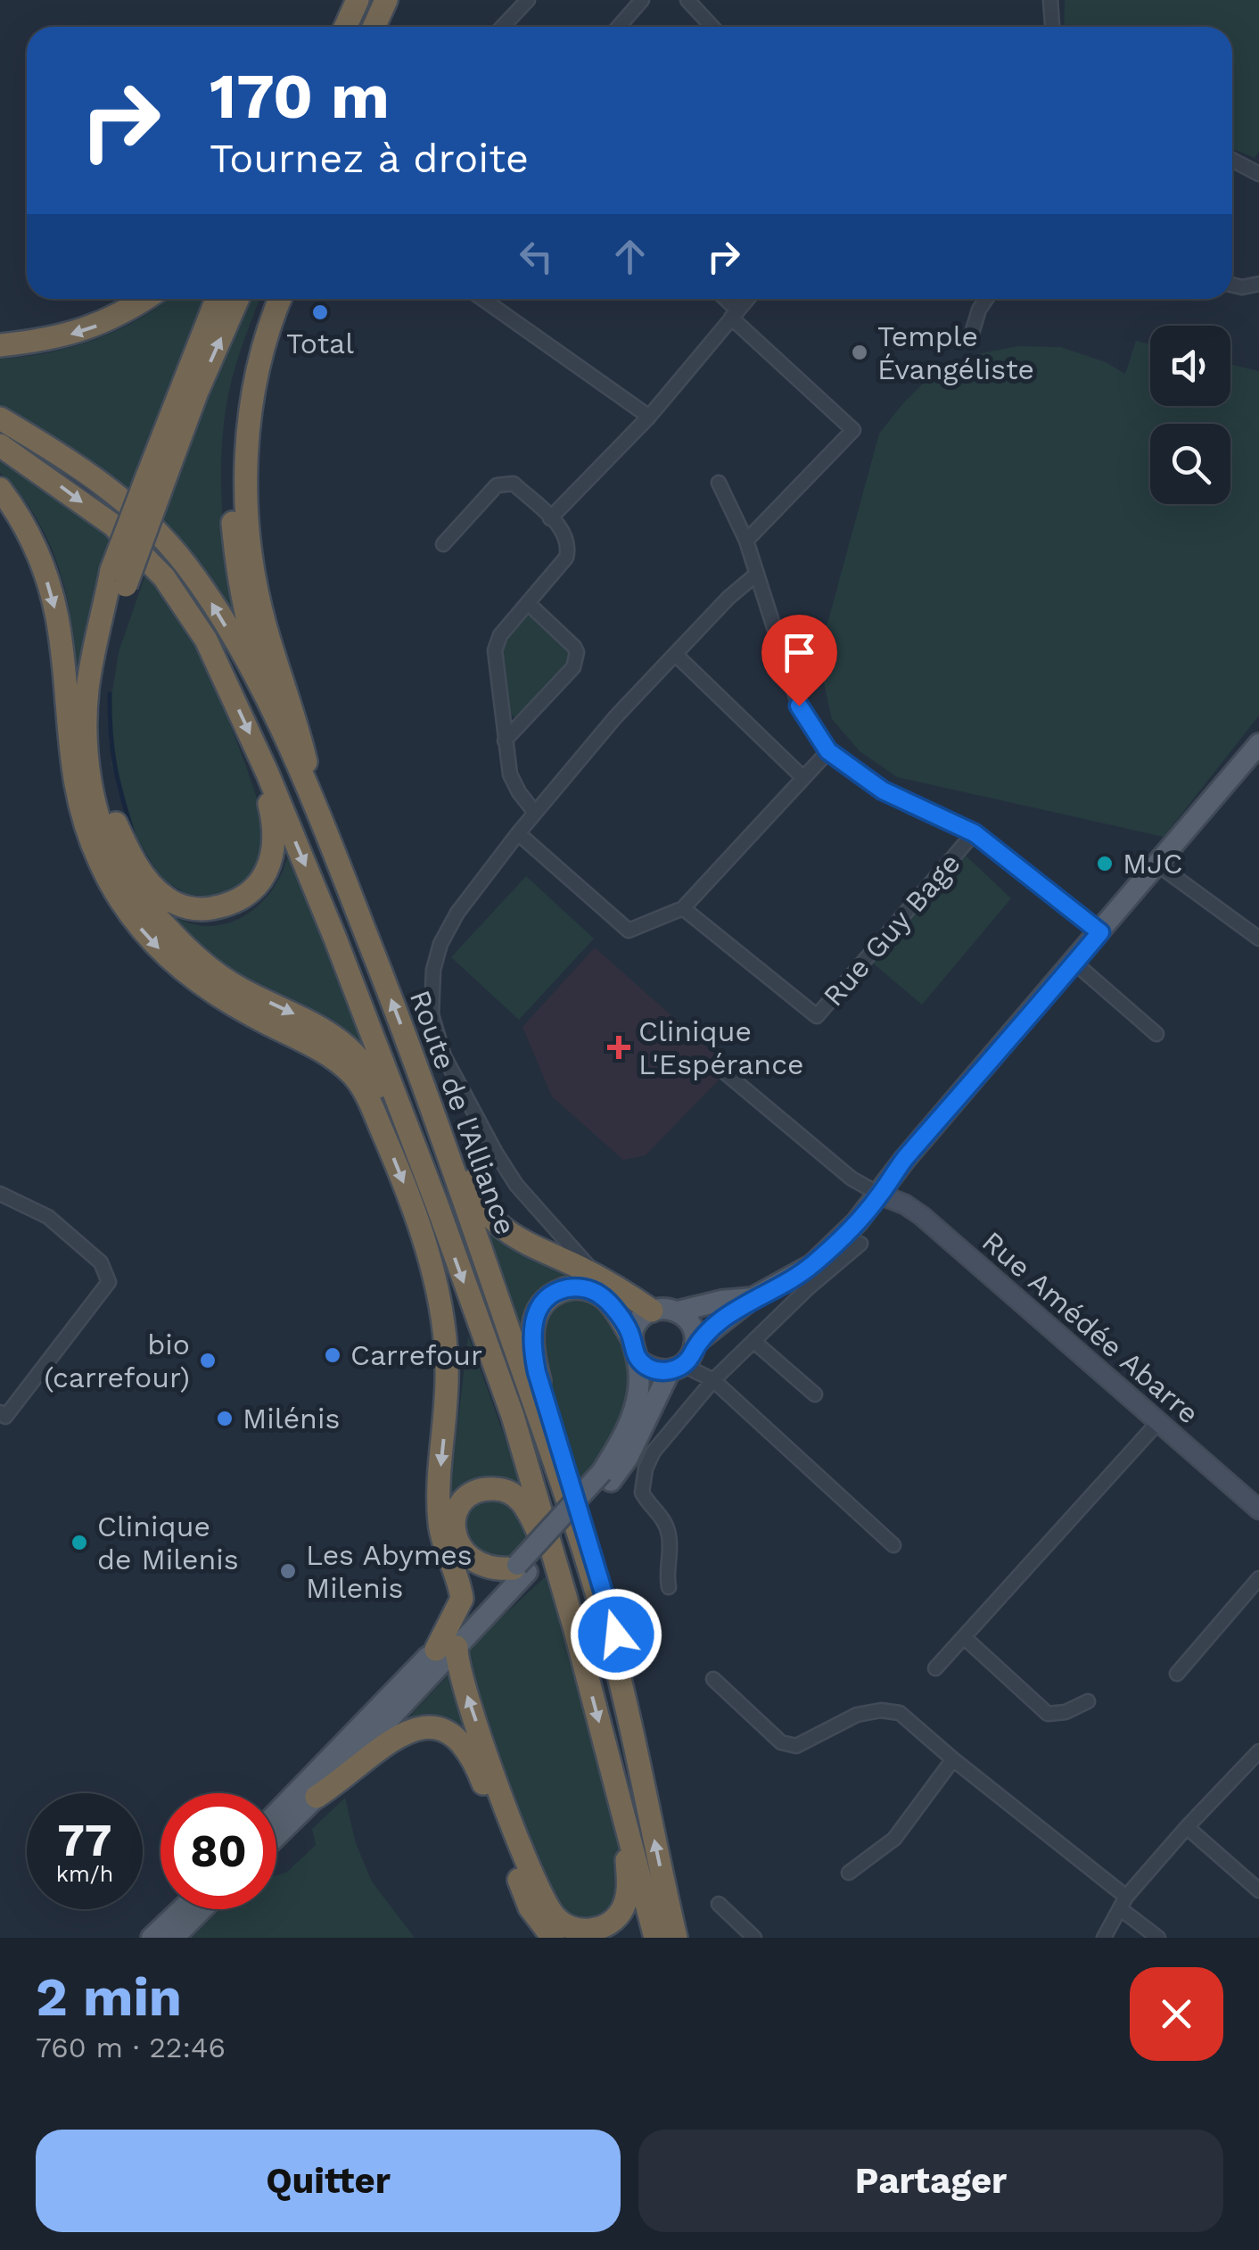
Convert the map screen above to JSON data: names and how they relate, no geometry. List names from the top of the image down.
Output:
{
  "streets": {
    "highway": ["Route de l'Alliance"],
    "street": ["Rue Guy Bage", "Rue Amédée Abarre"]
  },
  "places": {
    "other": [
      "Total",
      "Temple Évangéliste",
      "MJC",
      "Carrefour",
      "bio (carrefour)",
      "Milénis",
      "Clinique de Milenis",
      "Les Abymes Milenis"
    ],
    "health": ["Clinique L'Espérance"]
  },
  "page": {
    "turn": ["170 m", "Tournez à droite"],
    "speed": "77 km/h",
    "limit": "80",
    "heading": ["2 min", "760 m · 22:46"],
    "buttons": ["Quitter", "Partager"]
  }
}
